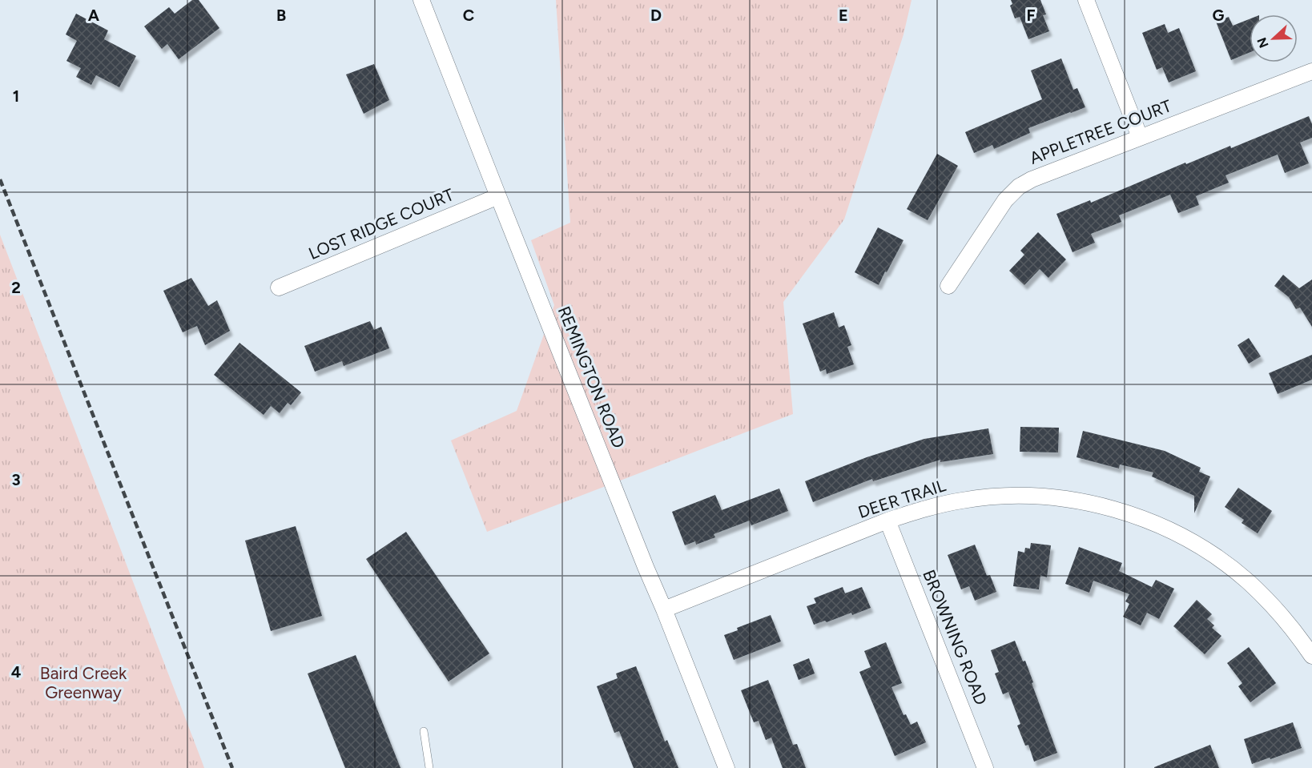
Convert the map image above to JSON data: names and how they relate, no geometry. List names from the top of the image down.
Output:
{
  "streets": {
    "street": [
      "APPLETREE COURT",
      "LOST RIDGE COURT",
      "REMINGTON ROAD",
      "DEER TRAIL",
      "BROWNING ROAD"
    ]
  },
  "crossings": [
    ["LOST RIDGE COURT", "REMINGTON ROAD"],
    ["REMINGTON ROAD", "DEER TRAIL"],
    ["DEER TRAIL", "BROWNING ROAD"]
  ],
  "parks": ["Baird Creek Greenway"],
  "north": "left",
  "grid": {
    "columns": [
      "A",
      "B",
      "C",
      "D",
      "E",
      "F",
      "G"
    ],
    "rows": [
      "1",
      "2",
      "3",
      "4"
    ]
  }
}
